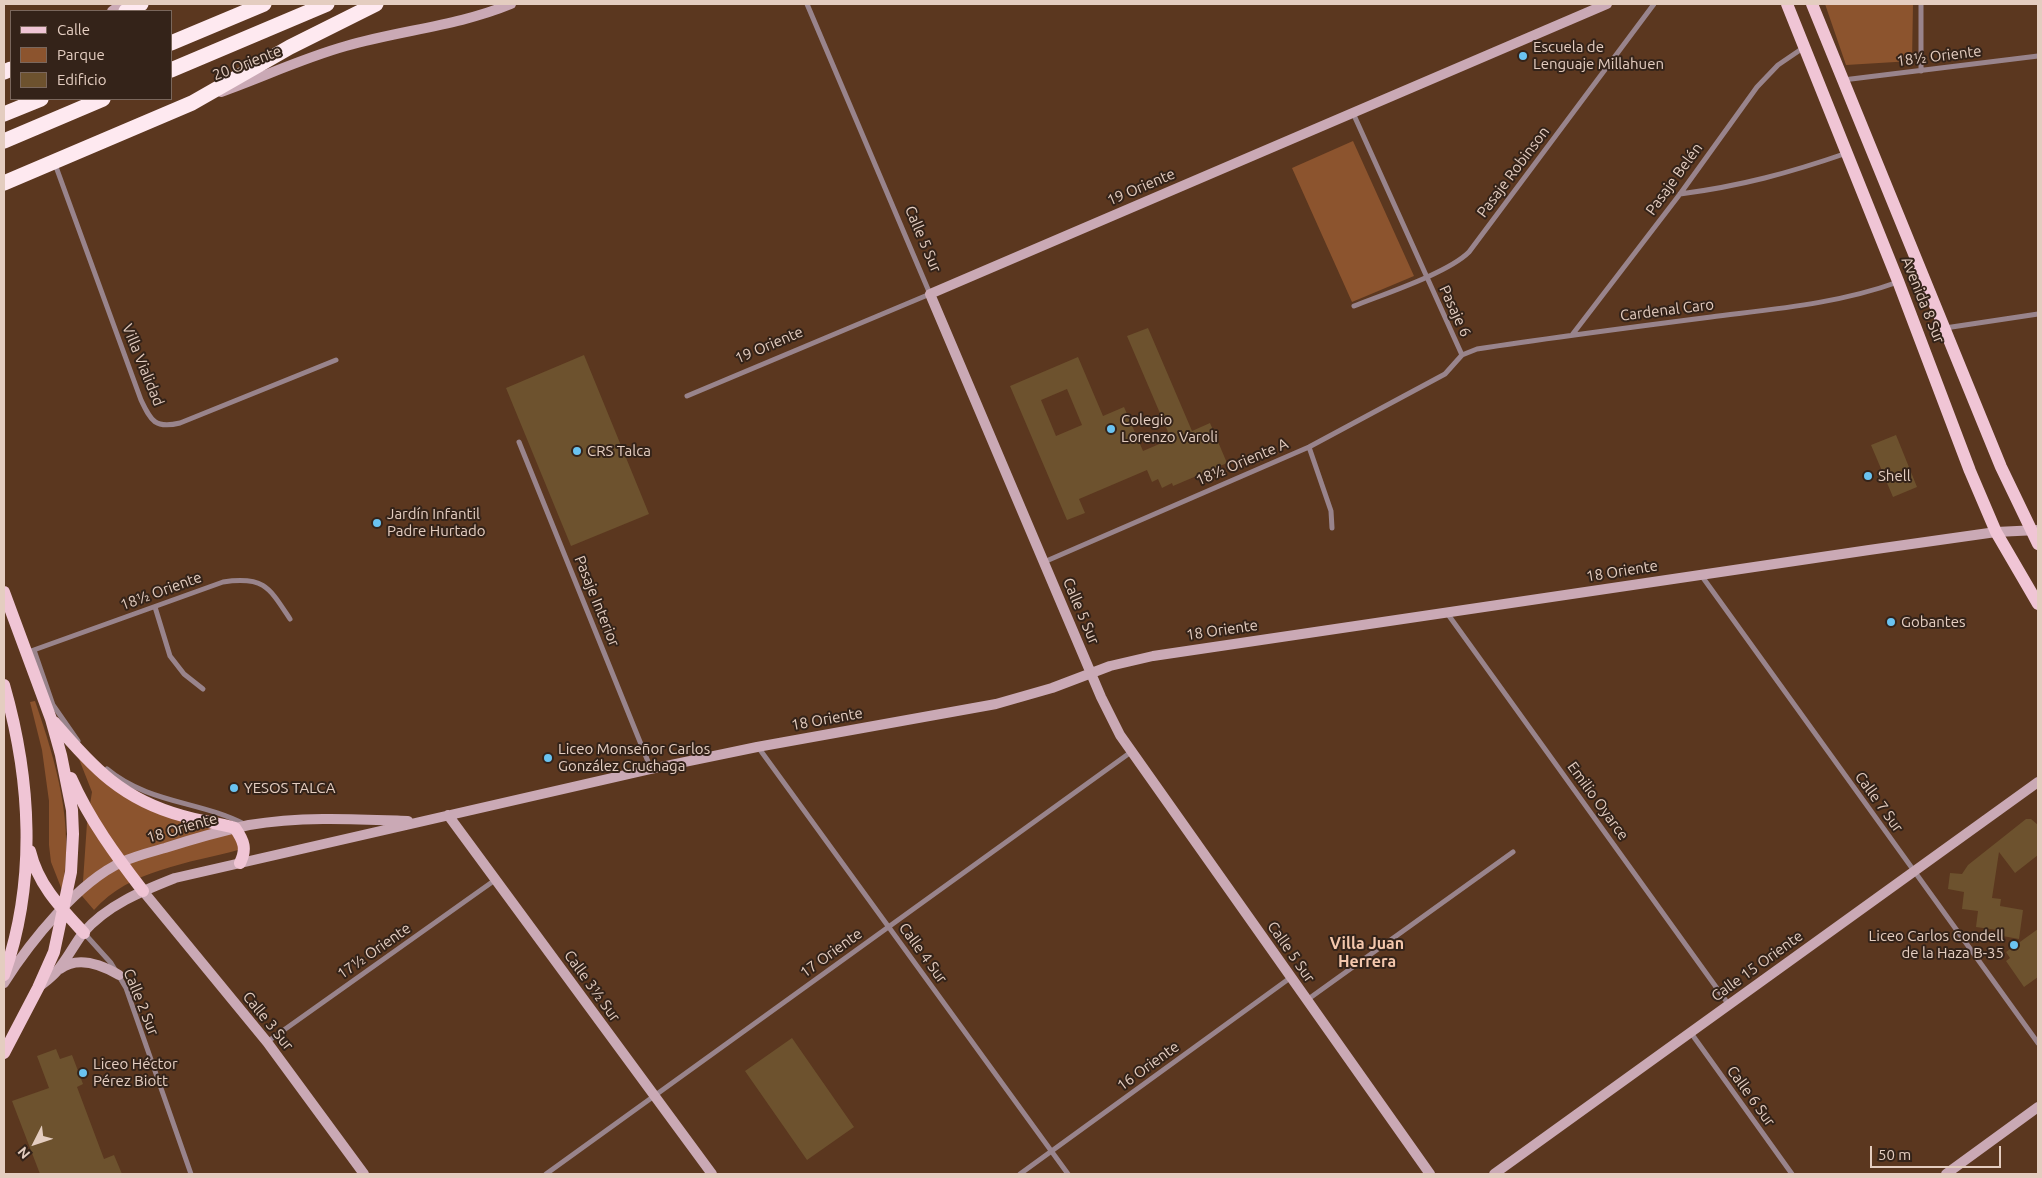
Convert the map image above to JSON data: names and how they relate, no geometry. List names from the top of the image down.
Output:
{
  "streets": {
    "highway": ["20 Oriente"],
    "main road": ["Avenida 8 Sur"],
    "street": [
      "18½ Oriente",
      "Pasaje Robinson",
      "Pasaje Belén",
      "19 Oriente",
      "Calle 5 Sur",
      "Cardenal Caro",
      "Pasaje 6",
      "Villa Vialidad",
      "18½ Oriente A",
      "18 Oriente",
      "Pasaje Interior",
      "Emilio Oyarce",
      "Calle 7 Sur",
      "17½ Oriente",
      "17 Oriente",
      "Calle 4 Sur",
      "Calle 15 Oriente",
      "Calle 3½ Sur",
      "Calle 2 Sur",
      "Calle 3 Sur",
      "16 Oriente",
      "Calle 6 Sur"
    ]
  },
  "crossings": [
    ["18½ Oriente", "Avenida 8 Sur"],
    ["20 Oriente", "Villa Vialidad"],
    ["Pasaje Robinson", "Pasaje 6"],
    ["Pasaje Belén", "Avenida 8 Sur"],
    ["Pasaje Belén", "Cardenal Caro"],
    ["19 Oriente", "Calle 5 Sur"],
    ["19 Oriente", "Pasaje 6"],
    ["Calle 5 Sur", "18½ Oriente A"],
    ["Calle 5 Sur", "18 Oriente"],
    ["Calle 5 Sur", "17 Oriente"],
    ["Calle 5 Sur", "16 Oriente"],
    ["Avenida 8 Sur", "Cardenal Caro"],
    ["Avenida 8 Sur", "18 Oriente"],
    ["Cardenal Caro", "Pasaje 6"],
    ["Cardenal Caro", "18½ Oriente A"],
    ["Pasaje 6", "18½ Oriente A"],
    ["18 Oriente", "Pasaje Interior"],
    ["18 Oriente", "Emilio Oyarce"],
    ["18 Oriente", "Calle 7 Sur"],
    ["18 Oriente", "Calle 4 Sur"],
    ["18 Oriente", "Calle 3½ Sur"],
    ["18 Oriente", "Calle 2 Sur"],
    ["18 Oriente", "Calle 3 Sur"],
    ["Emilio Oyarce", "Calle 15 Oriente"],
    ["Calle 7 Sur", "Calle 15 Oriente"],
    ["17½ Oriente", "Calle 3½ Sur"],
    ["17½ Oriente", "Calle 3 Sur"],
    ["17 Oriente", "Calle 4 Sur"],
    ["17 Oriente", "Calle 3½ Sur"],
    ["Calle 4 Sur", "16 Oriente"],
    ["Calle 15 Oriente", "Calle 6 Sur"]
  ],
  "districts": ["Villa Juan Herrera"],
  "places": [
    "Escuela de Lenguaje Millahuen",
    "Colegio Lorenzo Varoli",
    "CRS Talca",
    "Shell",
    "Jardín Infantil Padre Hurtado",
    "Gobantes",
    "Liceo Monseñor Carlos González Cruchaga",
    "YESOS TALCA",
    "Liceo Carlos Condell de la Haza B-35",
    "Liceo Héctor Pérez Biott"
  ],
  "legend": ["Calle", "Parque", "Edificio"],
  "scale_bar": "50 m",
  "north": "bottom left"
}
